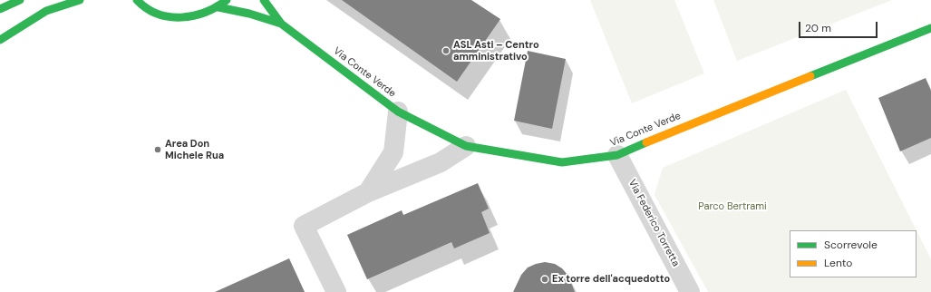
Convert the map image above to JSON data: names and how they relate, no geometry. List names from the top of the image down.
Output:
{
  "streets": {
    "street": ["Via Conte Verde", "Via Federico Torretta"]
  },
  "crossings": [
    ["Via Conte Verde", "Via Federico Torretta"]
  ],
  "parks": ["Parco Bertrami"],
  "places": ["ASL Asti – Centro amministrativo", "Area Don Michele Rua", "Ex torre dell'acquedotto"],
  "legend": ["Scorrevole", "Lento"],
  "scale_bar": "20 m"
}
